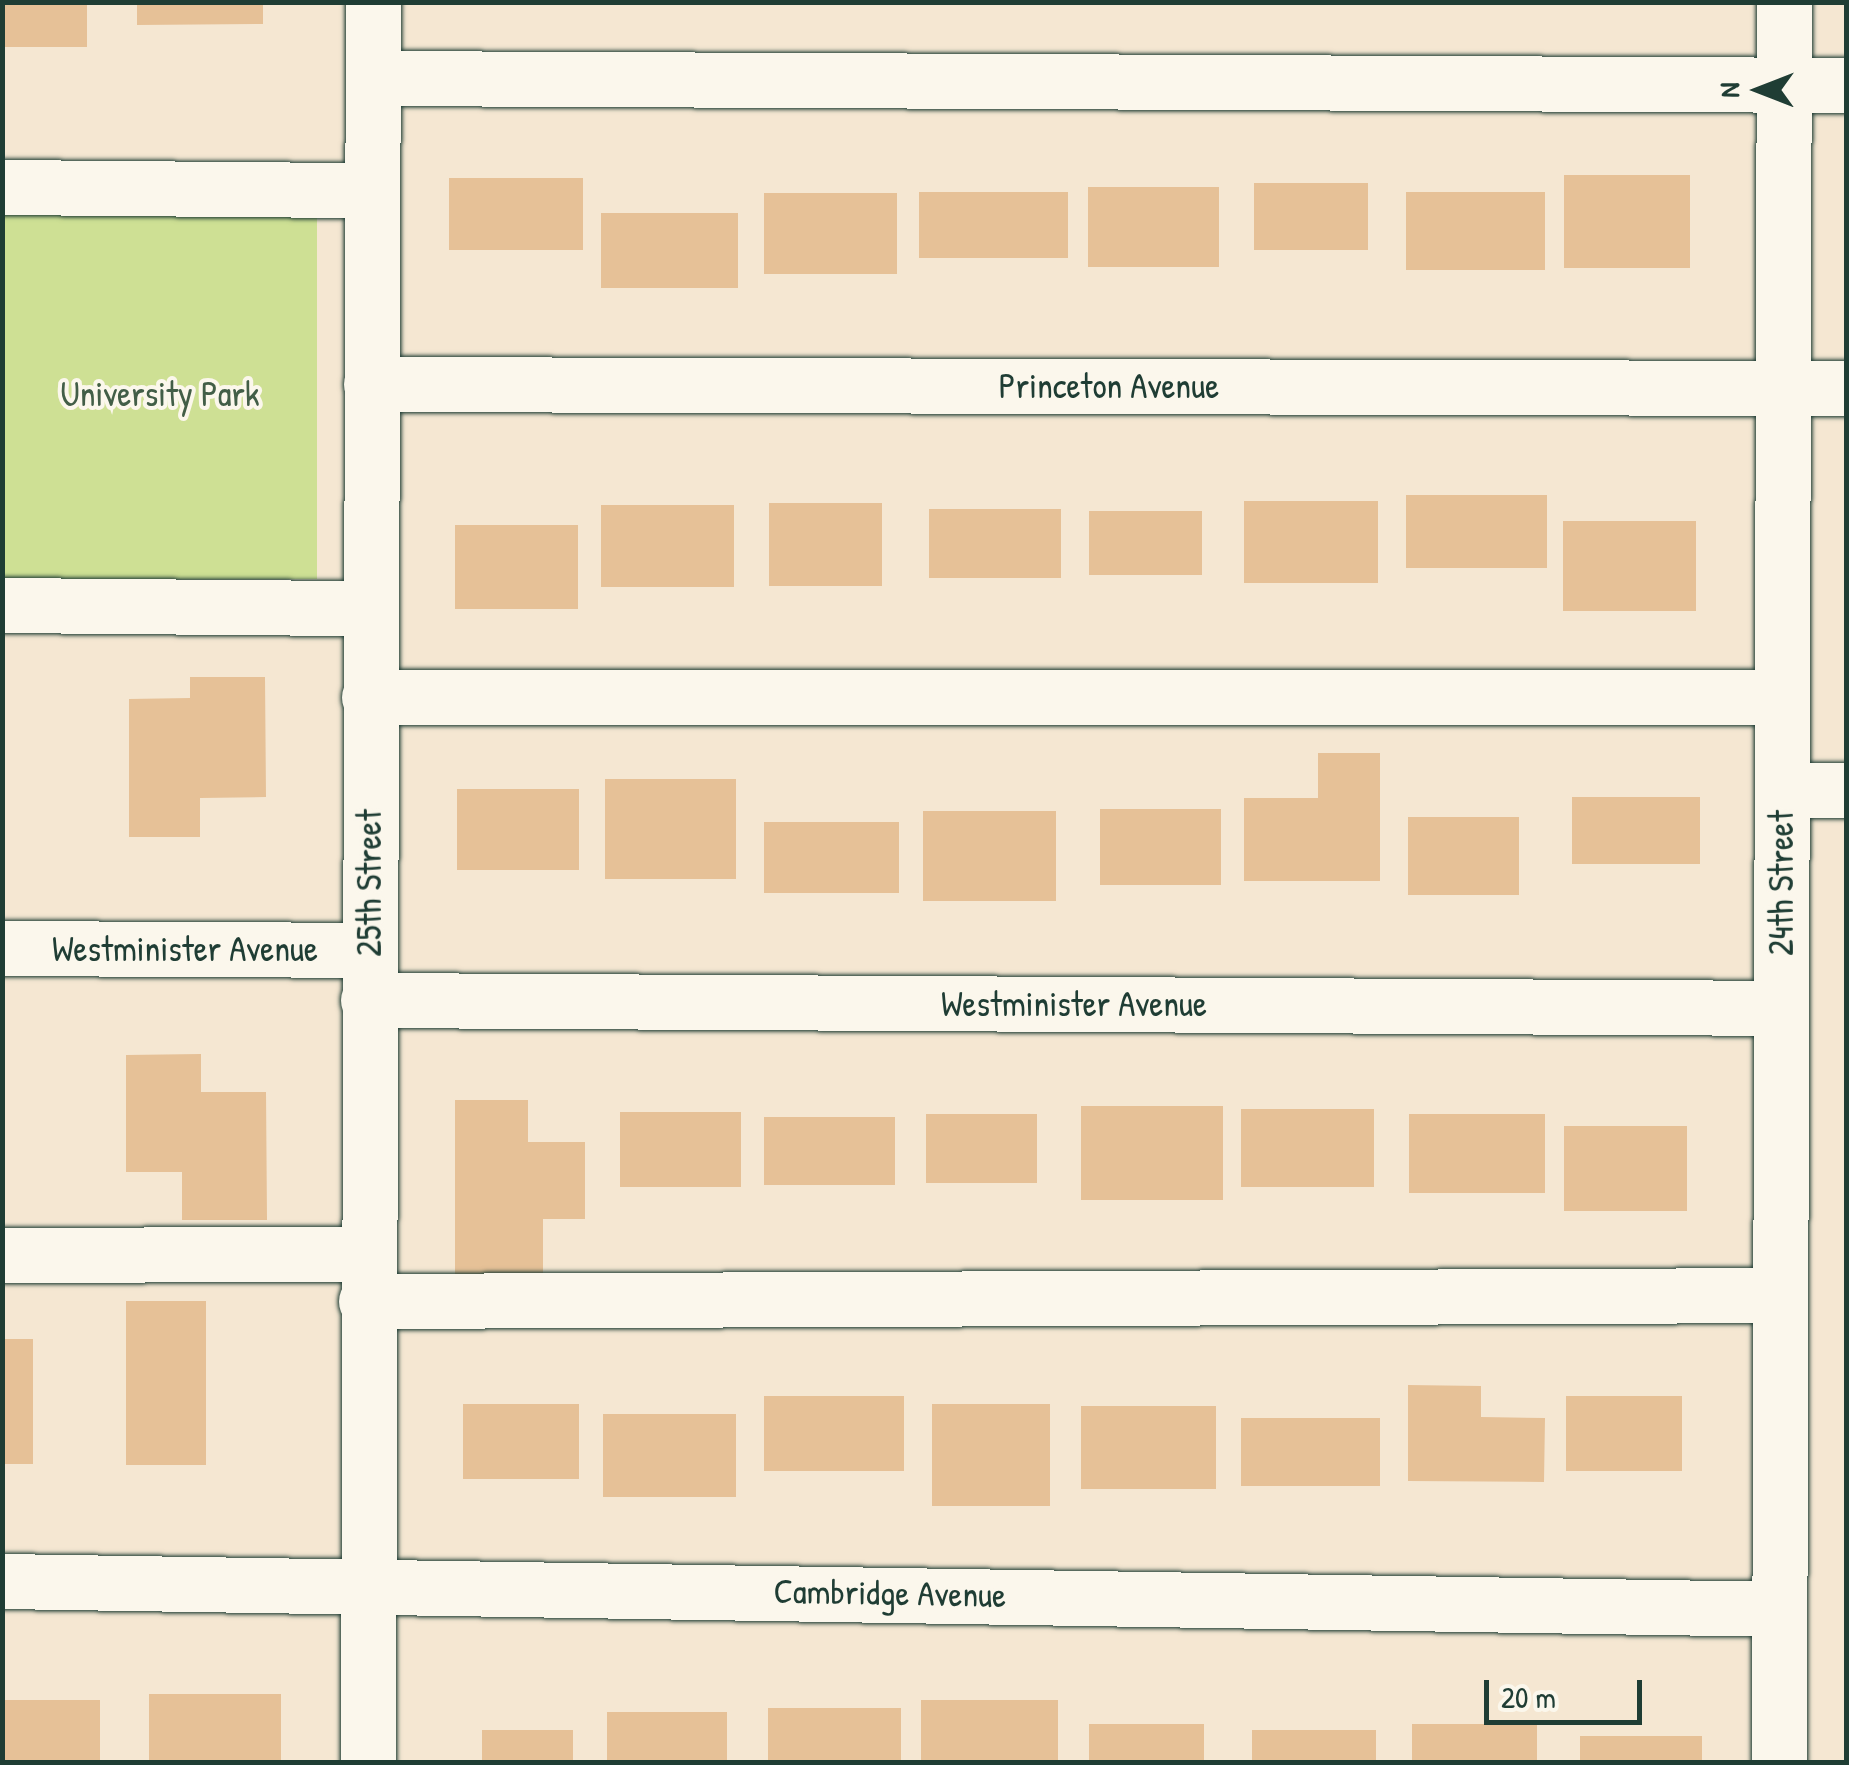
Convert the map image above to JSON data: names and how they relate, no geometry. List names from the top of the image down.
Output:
{
  "streets": {
    "street": [
      "Princeton Avenue",
      "25th Street",
      "24th Street",
      "Westminister Avenue",
      "Cambridge Avenue"
    ]
  },
  "crossings": [
    ["Princeton Avenue", "25th Street"],
    ["Princeton Avenue", "24th Street"],
    ["25th Street", "Westminister Avenue"],
    ["25th Street", "Cambridge Avenue"],
    ["24th Street", "Westminister Avenue"],
    ["24th Street", "Cambridge Avenue"]
  ],
  "parks": ["University Park"],
  "scale_bar": "20 m",
  "north": "left"
}
